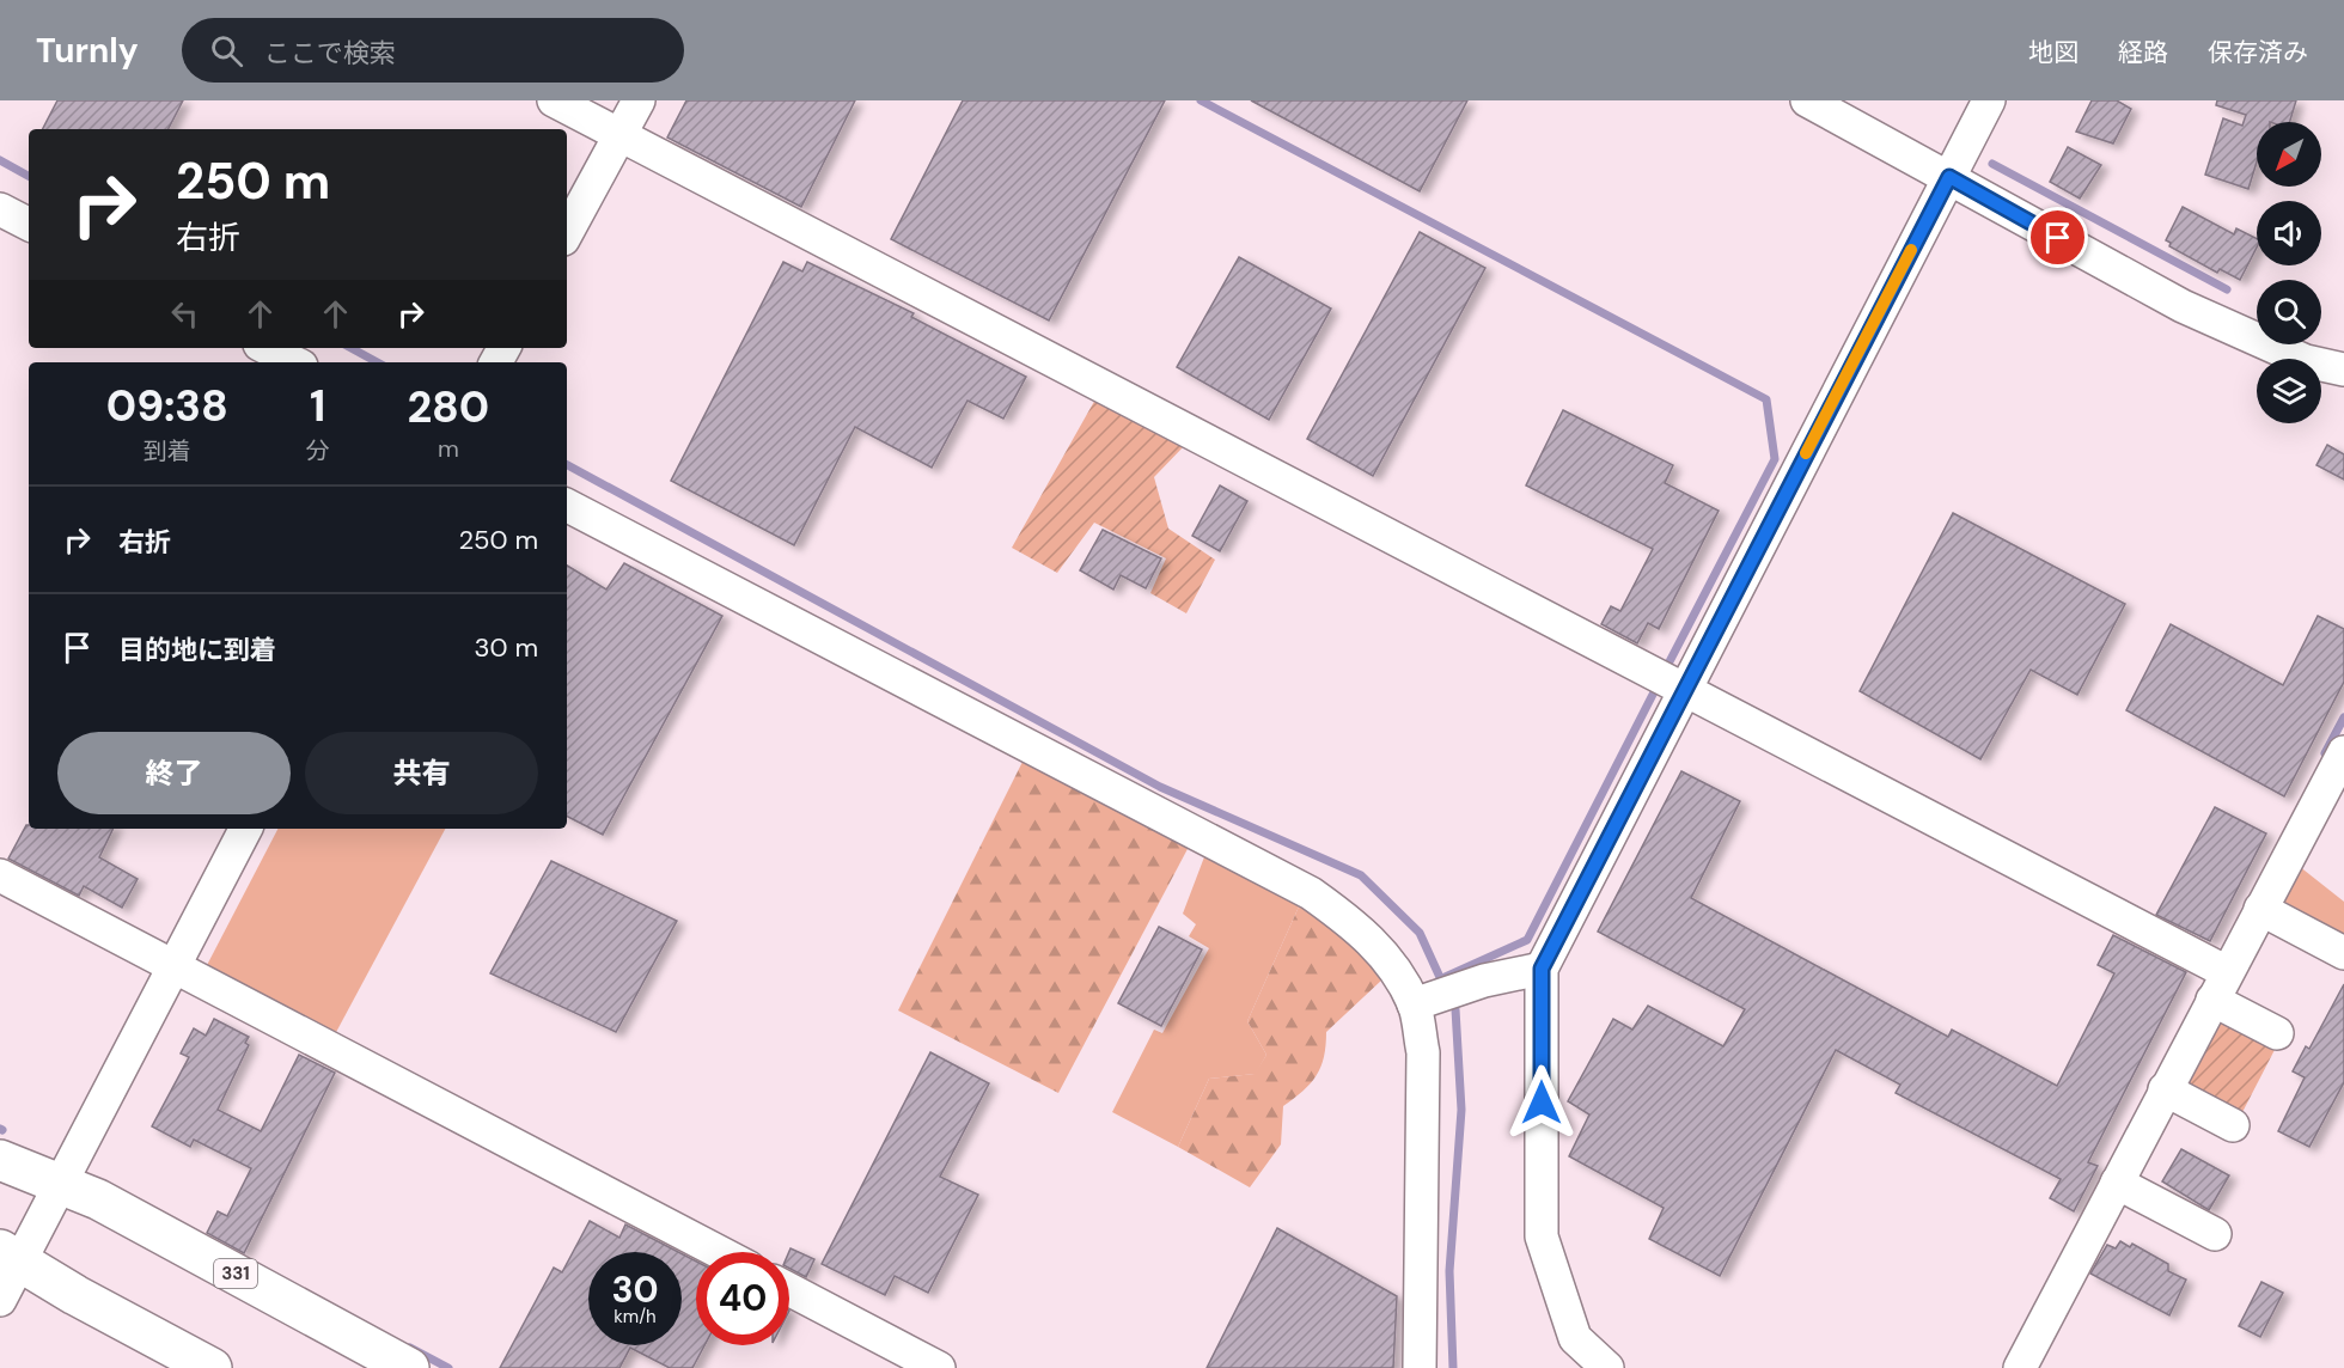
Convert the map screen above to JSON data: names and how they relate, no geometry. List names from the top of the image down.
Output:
{
  "streets": {
    "highway": ["331"]
  },
  "north": "bottom left",
  "page": {
    "header": "Turnly",
    "search": "ここで検索",
    "nav": ["地図", "経路", "保存済み"],
    "turn": ["250 m", "右折"],
    "eta": [
      "09:38",
      "到着",
      "1",
      "分",
      "280",
      "m"
    ],
    "list": [
      {
        "name": "右折",
        "value": "250 m"
      },
      {
        "name": "目的地に到着",
        "value": "30 m"
      }
    ],
    "buttons": ["終了", "共有"],
    "speed": "30 km/h",
    "limit": "40"
  }
}
